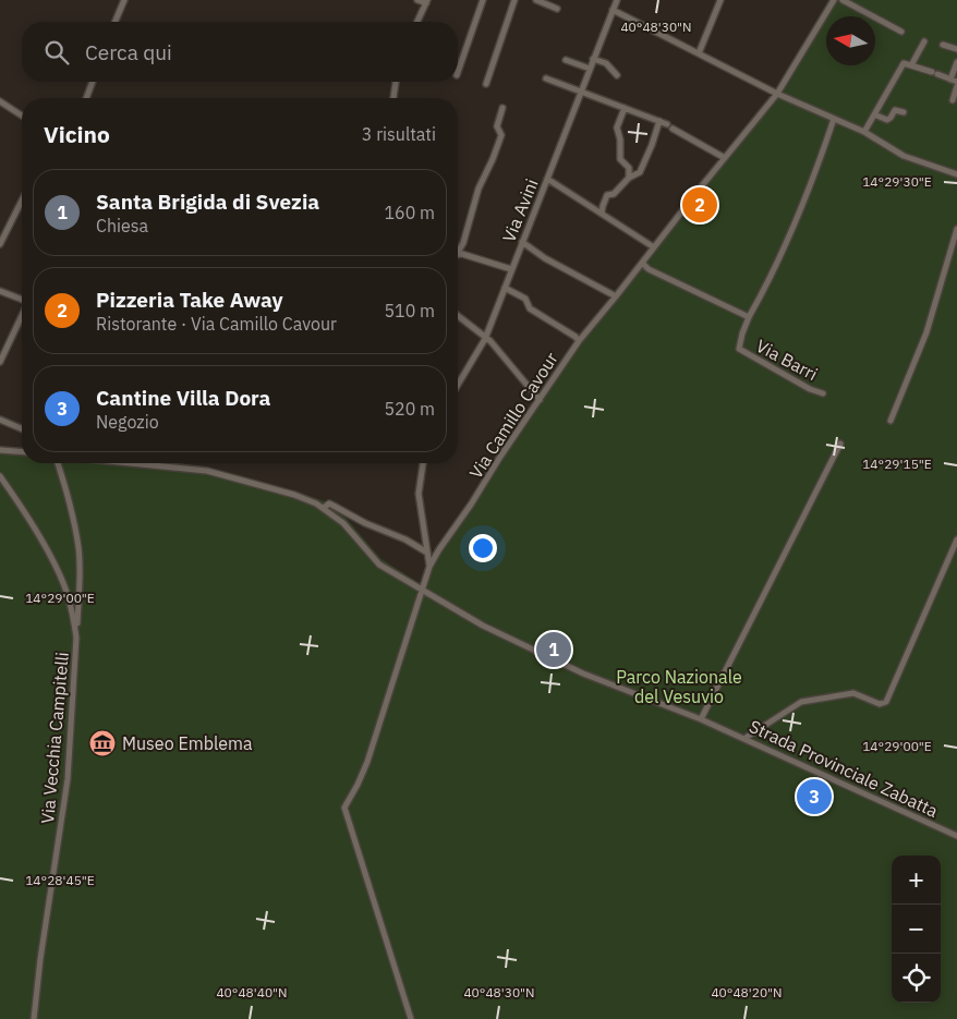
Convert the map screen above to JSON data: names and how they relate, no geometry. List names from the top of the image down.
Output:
{
  "streets": {
    "street": [
      "Via Avini",
      "Via Barri",
      "Via Camillo Cavour",
      "Via Vecchia Campitelli",
      "Strada Provinciale Zabatta"
    ]
  },
  "crossings": [
    ["Via Camillo Cavour", "Strada Provinciale Zabatta"]
  ],
  "parks": ["Parco Nazionale del Vesuvio"],
  "places": {
    "museum": ["Museo Emblema"]
  },
  "north": "left",
  "page": {
    "search": "Cerca qui",
    "heading": ["Vicino", "3 risultati"],
    "list": [
      {
        "mark": "1",
        "name": "Santa Brigida di Svezia",
        "note": "Chiesa",
        "value": "160 m"
      },
      {
        "mark": "2",
        "name": "Pizzeria Take Away",
        "note": "Ristorante · Via Camillo Cavour",
        "value": "510 m"
      },
      {
        "mark": "3",
        "name": "Cantine Villa Dora",
        "note": "Negozio",
        "value": "520 m"
      }
    ],
    "pins": ["2", "1", "3"],
    "map_buttons": ["+", "−"]
  },
  "coordinates": [
    "40°48'30\"N",
    "14°29'30\"E",
    "14°29'15\"E",
    "14°29'00\"E",
    "14°28'45\"E",
    "40°48'40\"N",
    "40°48'20\"N"
  ]
}
